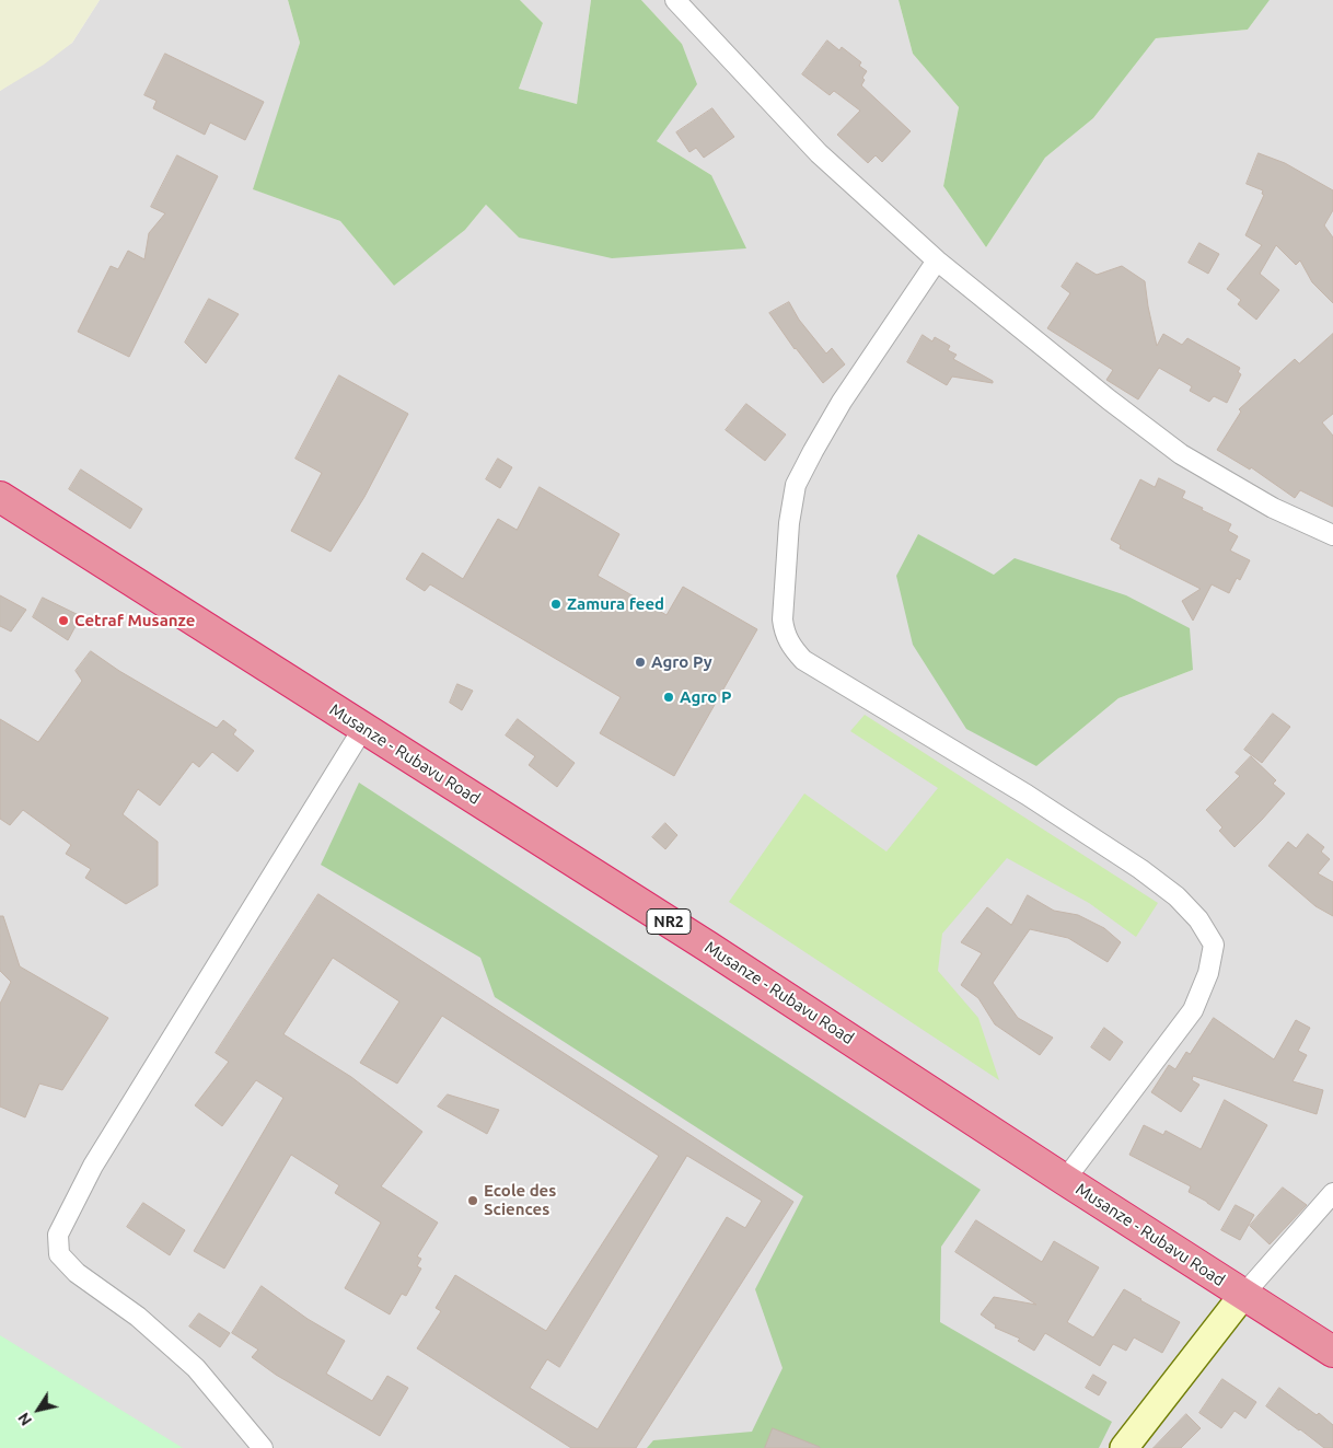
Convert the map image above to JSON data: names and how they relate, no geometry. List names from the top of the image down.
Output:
{
  "streets": {
    "highway": ["Musanze - Rubavu Road", "NR2"]
  },
  "places": [
    "Zamura feed",
    "Cetraf Musanze",
    "Agro Py",
    "Agro P",
    "Ecole des Sciences"
  ],
  "north": "bottom left"
}
